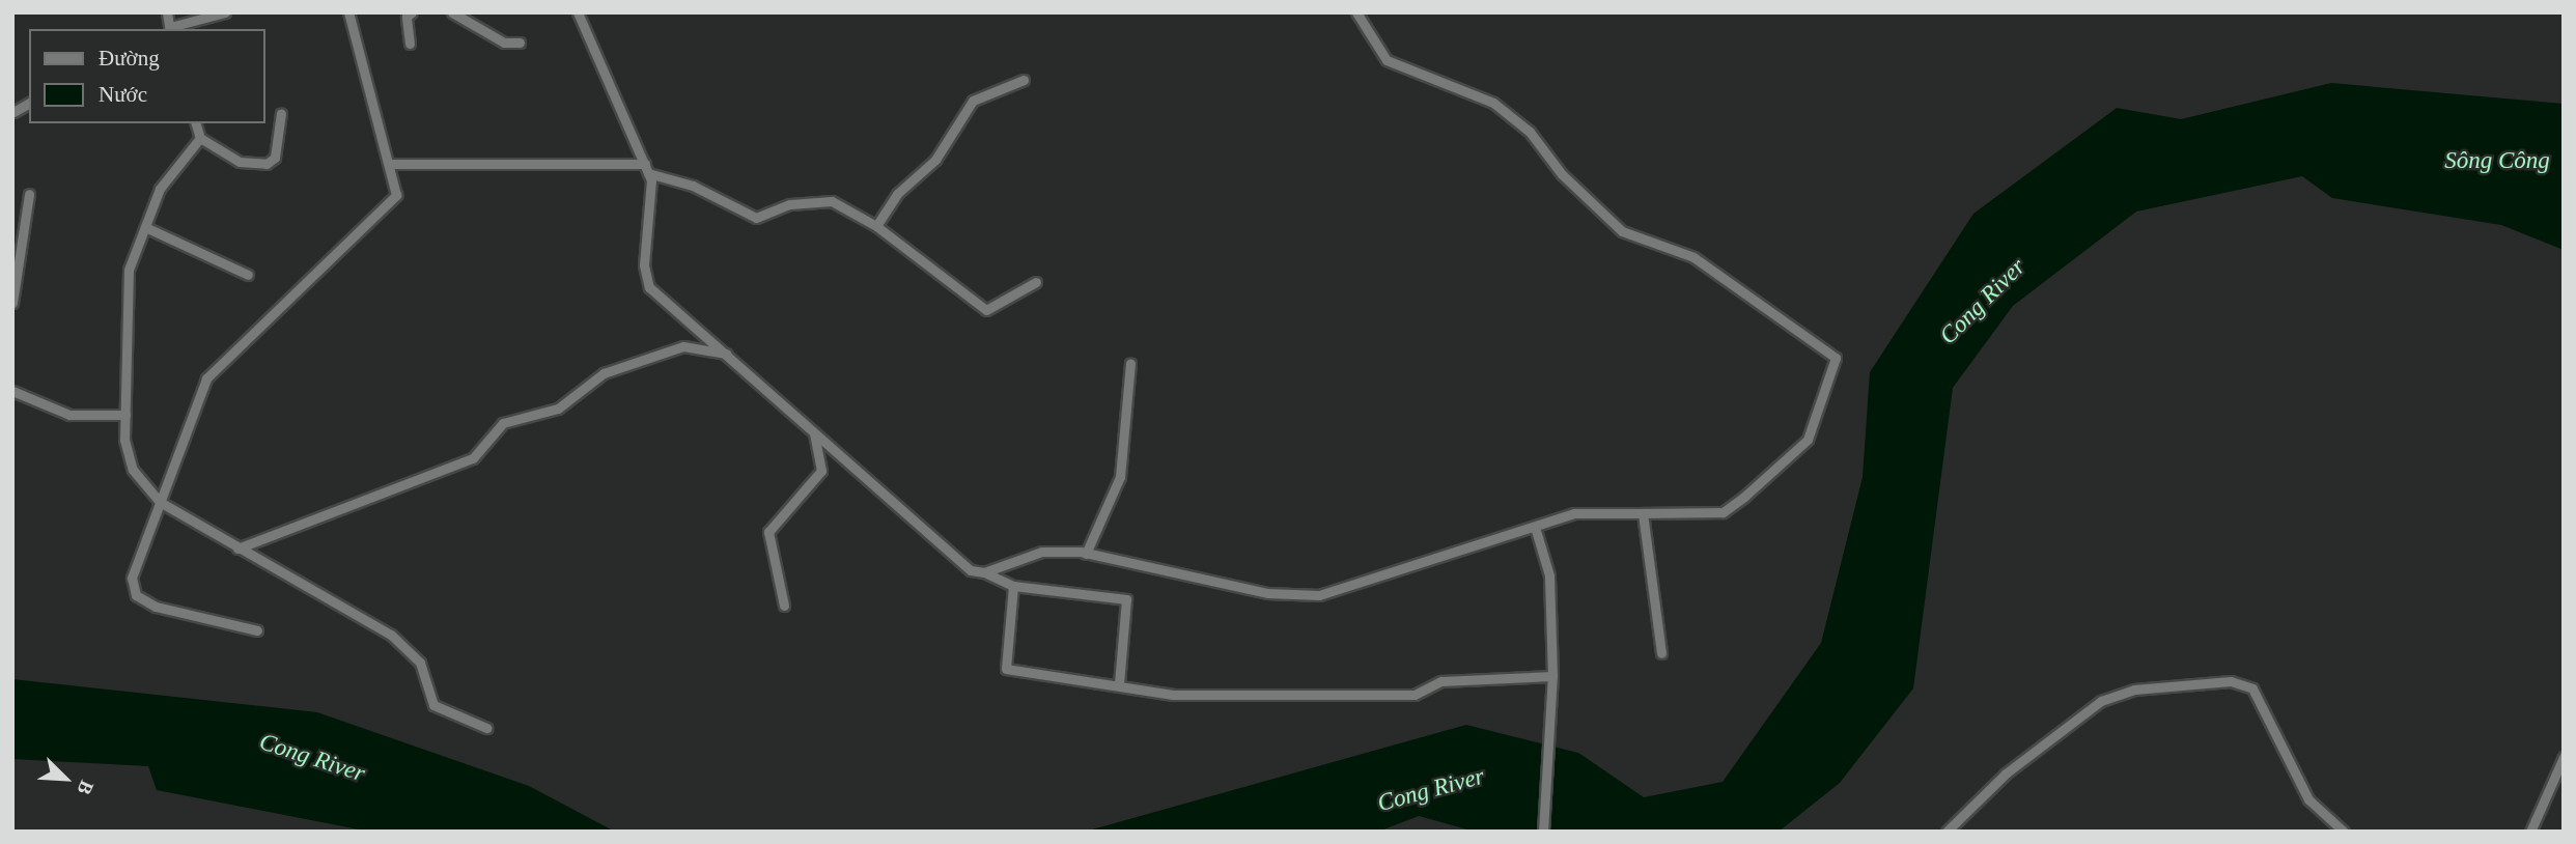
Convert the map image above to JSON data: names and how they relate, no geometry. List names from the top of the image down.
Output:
{
  "water": ["Sông Công", "Cong River"],
  "legend": ["Đường", "Nước"],
  "north": "bottom right"
}
